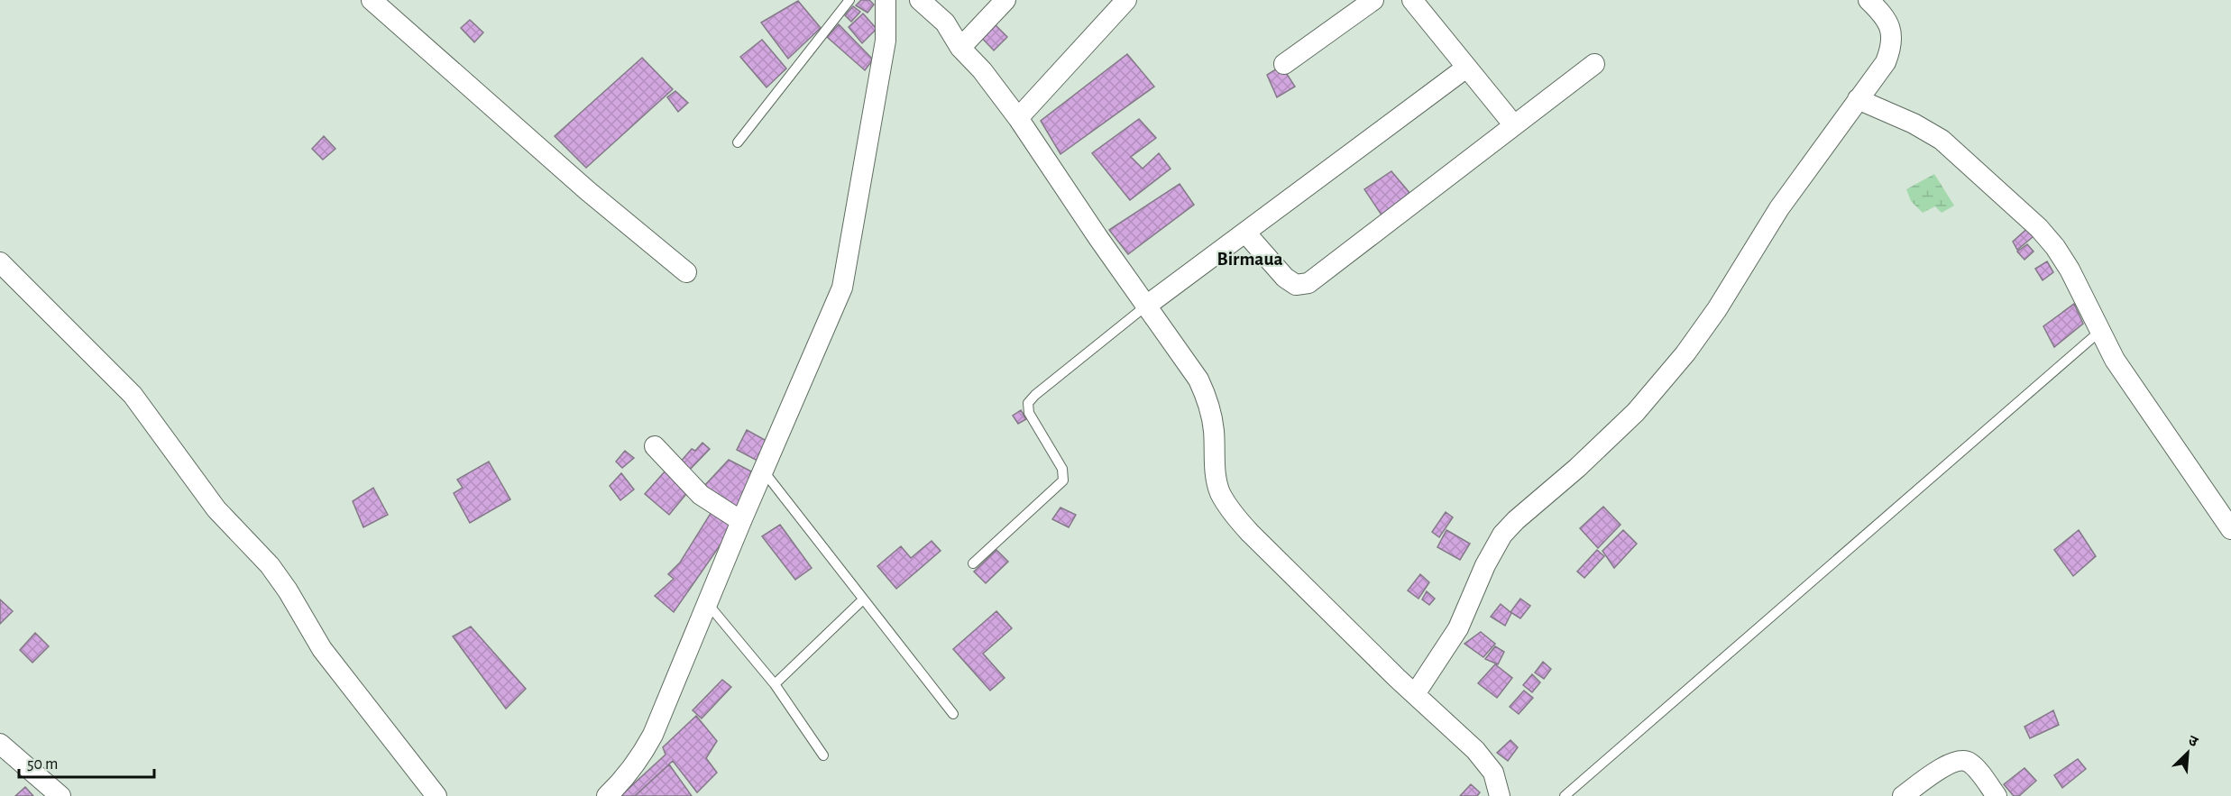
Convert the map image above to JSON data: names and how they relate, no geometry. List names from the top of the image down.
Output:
{
  "districts": ["Birmaua"],
  "scale_bar": "50 m",
  "north": "top right"
}
